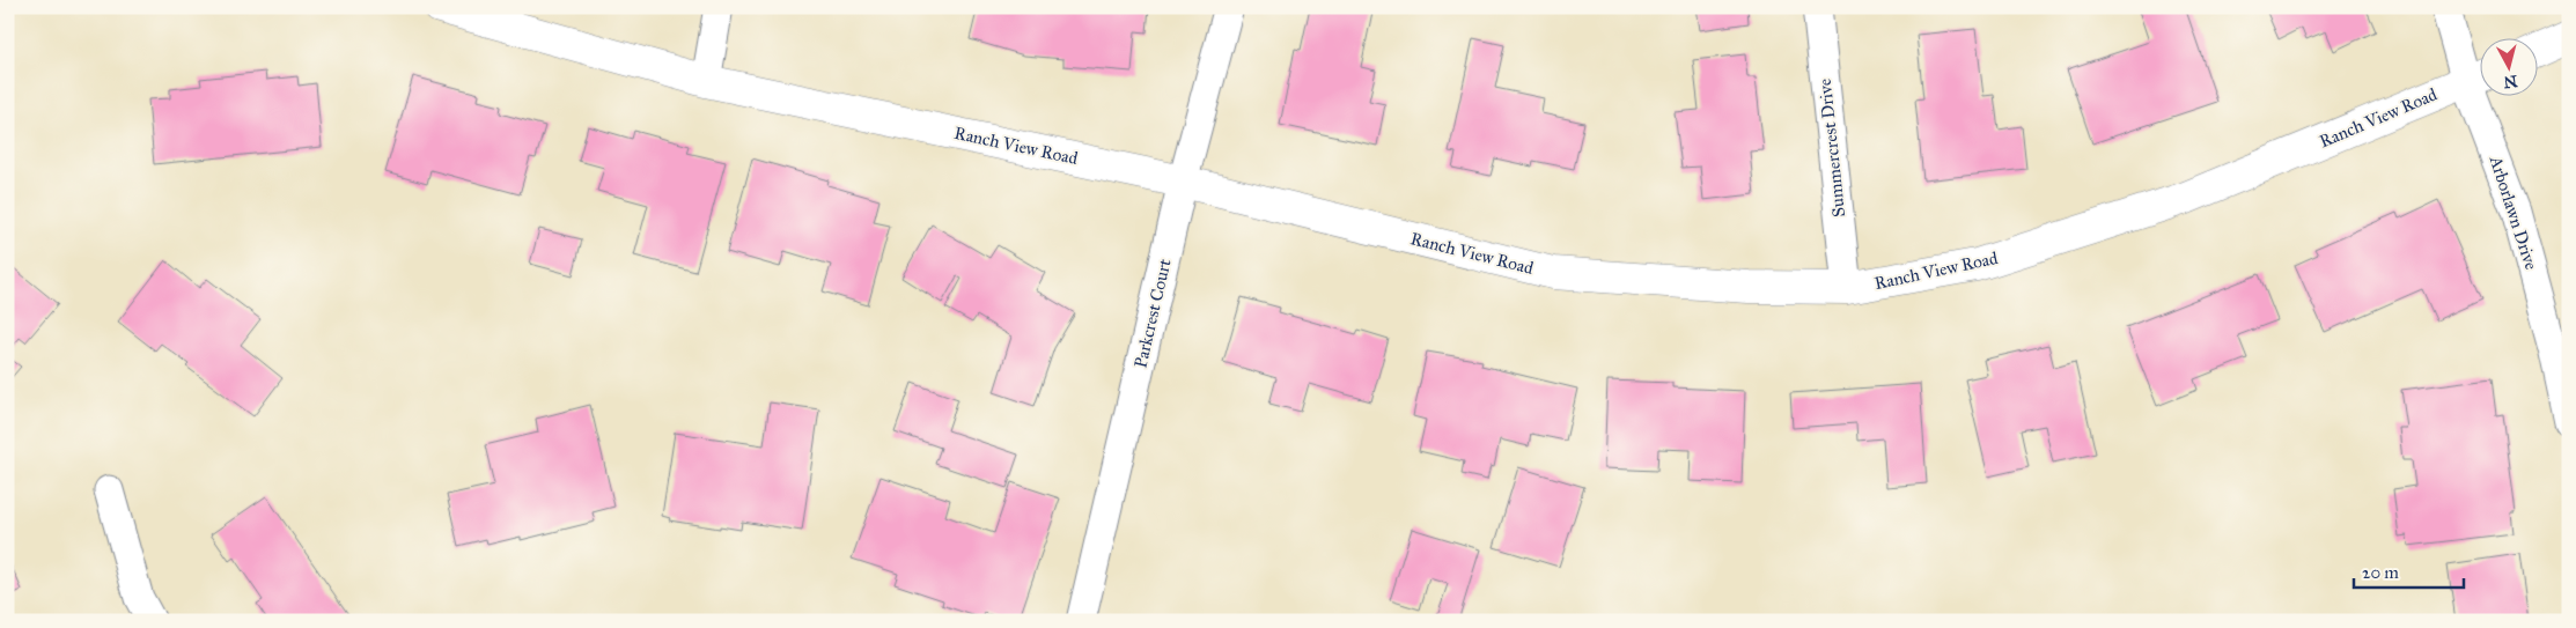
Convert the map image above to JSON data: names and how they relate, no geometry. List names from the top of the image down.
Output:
{
  "streets": {
    "street": [
      "Ranch View Road",
      "Summercrest Drive",
      "Arborlawn Drive",
      "Parkcrest Court"
    ]
  },
  "crossings": [
    ["Ranch View Road", "Summercrest Drive"],
    ["Ranch View Road", "Arborlawn Drive"],
    ["Ranch View Road", "Parkcrest Court"]
  ],
  "scale_bar": "20 m",
  "north": "bottom"
}
